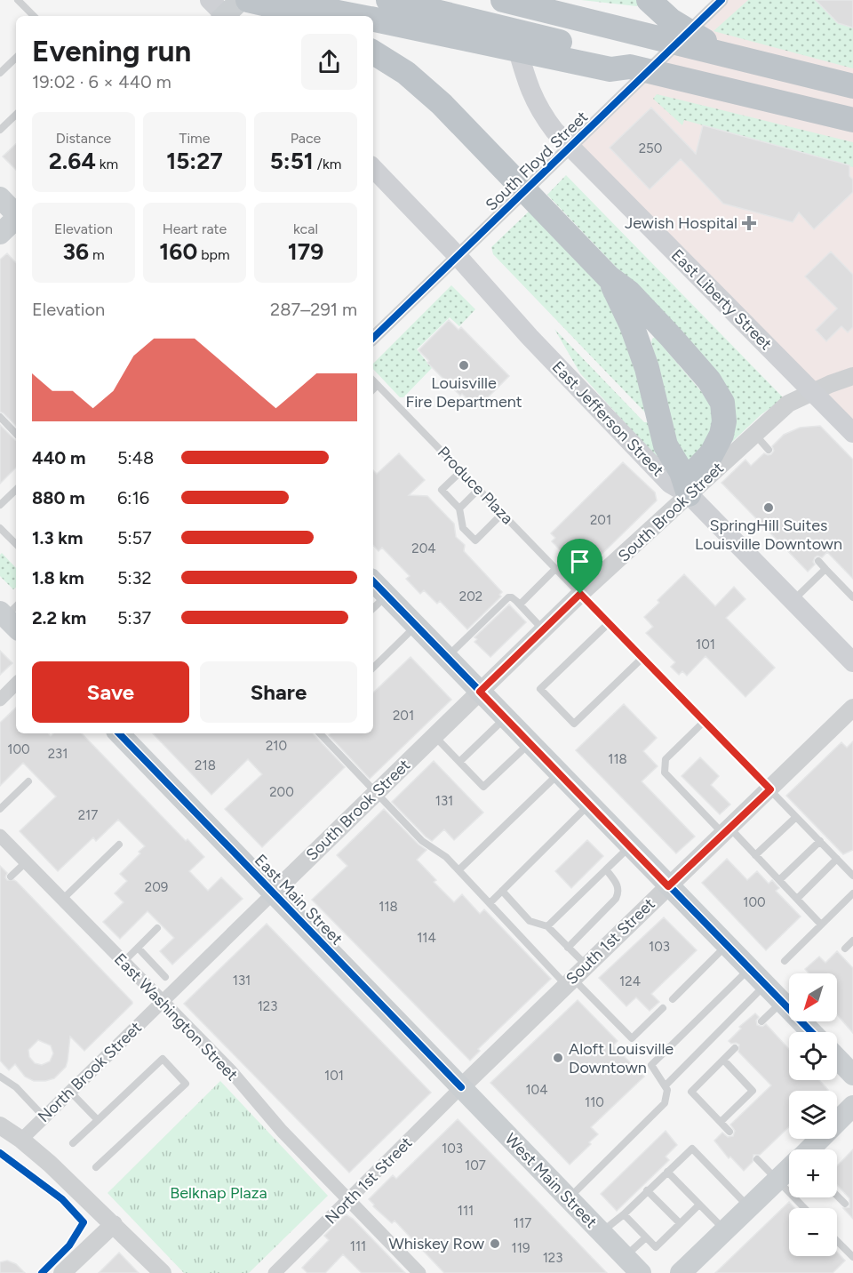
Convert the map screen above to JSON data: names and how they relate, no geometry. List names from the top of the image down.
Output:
{
  "streets": {
    "main road": [
      "East Liberty Street",
      "East Jefferson Street",
      "East Main Street",
      "West Main Street"
    ],
    "street": [
      "South Floyd Street",
      "South Brook Street",
      "South 1st Street",
      "East Washington Street",
      "North Brook Street",
      "North 1st Street"
    ],
    "lane": ["Produce Plaza"]
  },
  "crossings": [
    ["South Floyd Street", "East Liberty Street"],
    ["South Floyd Street", "East Jefferson Street"],
    ["East Liberty Street", "South Brook Street"],
    ["East Jefferson Street", "South Brook Street"],
    ["Produce Plaza", "South Brook Street"],
    ["Produce Plaza", "South 1st Street"],
    ["South Brook Street", "East Main Street"],
    ["South Brook Street", "North Brook Street"],
    ["East Main Street", "South 1st Street"],
    ["East Main Street", "North Brook Street"],
    ["East Main Street", "North 1st Street"],
    ["East Main Street", "West Main Street"],
    ["South 1st Street", "North 1st Street"],
    ["South 1st Street", "West Main Street"],
    ["East Washington Street", "North Brook Street"],
    ["East Washington Street", "North 1st Street"],
    ["North 1st Street", "West Main Street"]
  ],
  "parks": ["Belknap Plaza"],
  "places": {
    "health": ["Jewish Hospital"],
    "other": [
      "Louisville Fire Department",
      "SpringHill Suites Louisville Downtown",
      "Aloft Louisville Downtown",
      "Whiskey Row"
    ]
  },
  "house_numbers": [
    "250",
    "201",
    "204",
    "202",
    "101",
    "201",
    "210",
    "100",
    "231",
    "118",
    "218",
    "200",
    "131",
    "217",
    "209",
    "100",
    "118",
    "114",
    "103",
    "131",
    "124",
    "123",
    "101",
    "104",
    "110",
    "103",
    "107",
    "111",
    "117",
    "111",
    "119",
    "123"
  ],
  "north": "bottom left",
  "page": {
    "heading": ["Evening run", "19:02 · 6 × 440 m"],
    "stats": [
      ["Distance", "2.64 km"],
      ["Time", "15:27"],
      ["Pace", "5:51 /km"],
      ["Elevation", "36 m"],
      ["Heart rate", "160 bpm"],
      ["kcal", "179"]
    ],
    "chart": ["Elevation", "287–291 m"],
    "list": [
      {
        "name": "440 m",
        "note": "5:48"
      },
      {
        "name": "880 m",
        "note": "6:16"
      },
      {
        "name": "1.3 km",
        "note": "5:57"
      },
      {
        "name": "1.8 km",
        "note": "5:32"
      },
      {
        "name": "2.2 km",
        "note": "5:37"
      }
    ],
    "buttons": ["Save", "Share"],
    "map_buttons": ["+", "−"]
  }
}
